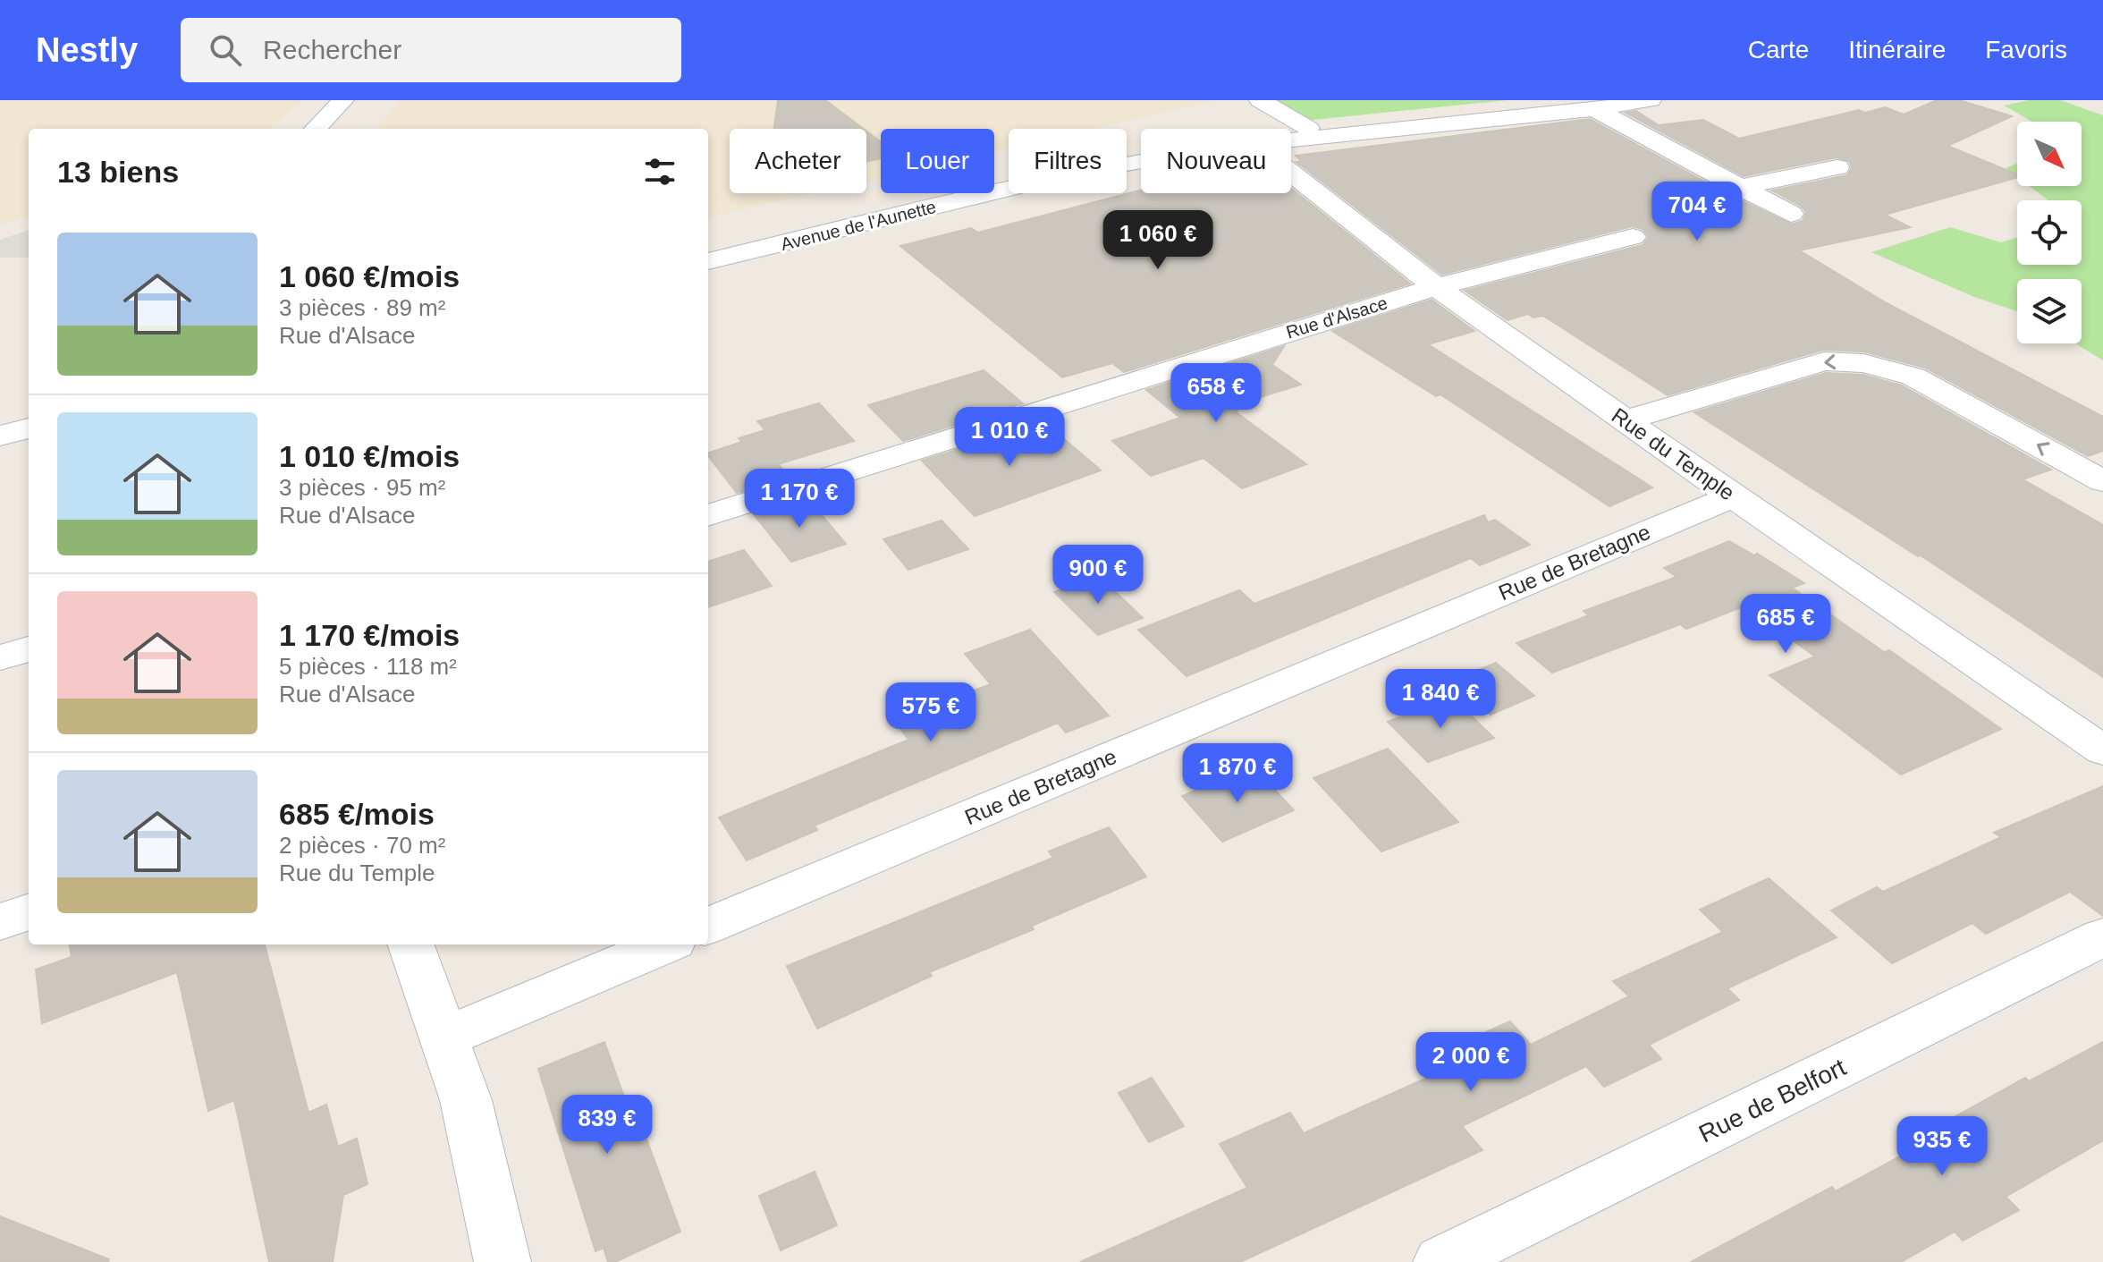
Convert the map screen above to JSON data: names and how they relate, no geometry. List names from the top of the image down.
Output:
{
  "streets": {
    "street": [
      "Avenue de l'Aunette",
      "Rue d'Alsace",
      "Rue du Temple",
      "Rue de Bretagne",
      "Rue de Belfort"
    ]
  },
  "crossings": [
    ["Rue d'Alsace", "Rue du Temple"],
    ["Rue du Temple", "Rue de Bretagne"]
  ],
  "north": "bottom right",
  "page": {
    "header": "Nestly",
    "search": "Rechercher",
    "nav": ["Carte", "Itinéraire", "Favoris"],
    "chip": [
      "Acheter",
      "Louer",
      "Filtres",
      "Nouveau"
    ],
    "heading": "13 biens",
    "price": [
      "704 €",
      "1 060 €",
      "658 €",
      "1 010 €",
      "1 170 €",
      "900 €",
      "685 €",
      "1 840 €",
      "575 €",
      "1 870 €",
      "2 000 €",
      "839 €",
      "935 €"
    ],
    "list": [
      {
        "name": "1 060 €/mois",
        "note": "3 pièces · 89 m² · Rue d'Alsace"
      },
      {
        "name": "1 010 €/mois",
        "note": "3 pièces · 95 m² · Rue d'Alsace"
      },
      {
        "name": "1 170 €/mois",
        "note": "5 pièces · 118 m² · Rue d'Alsace"
      },
      {
        "name": "685 €/mois",
        "note": "2 pièces · 70 m² · Rue du Temple"
      }
    ]
  }
}
